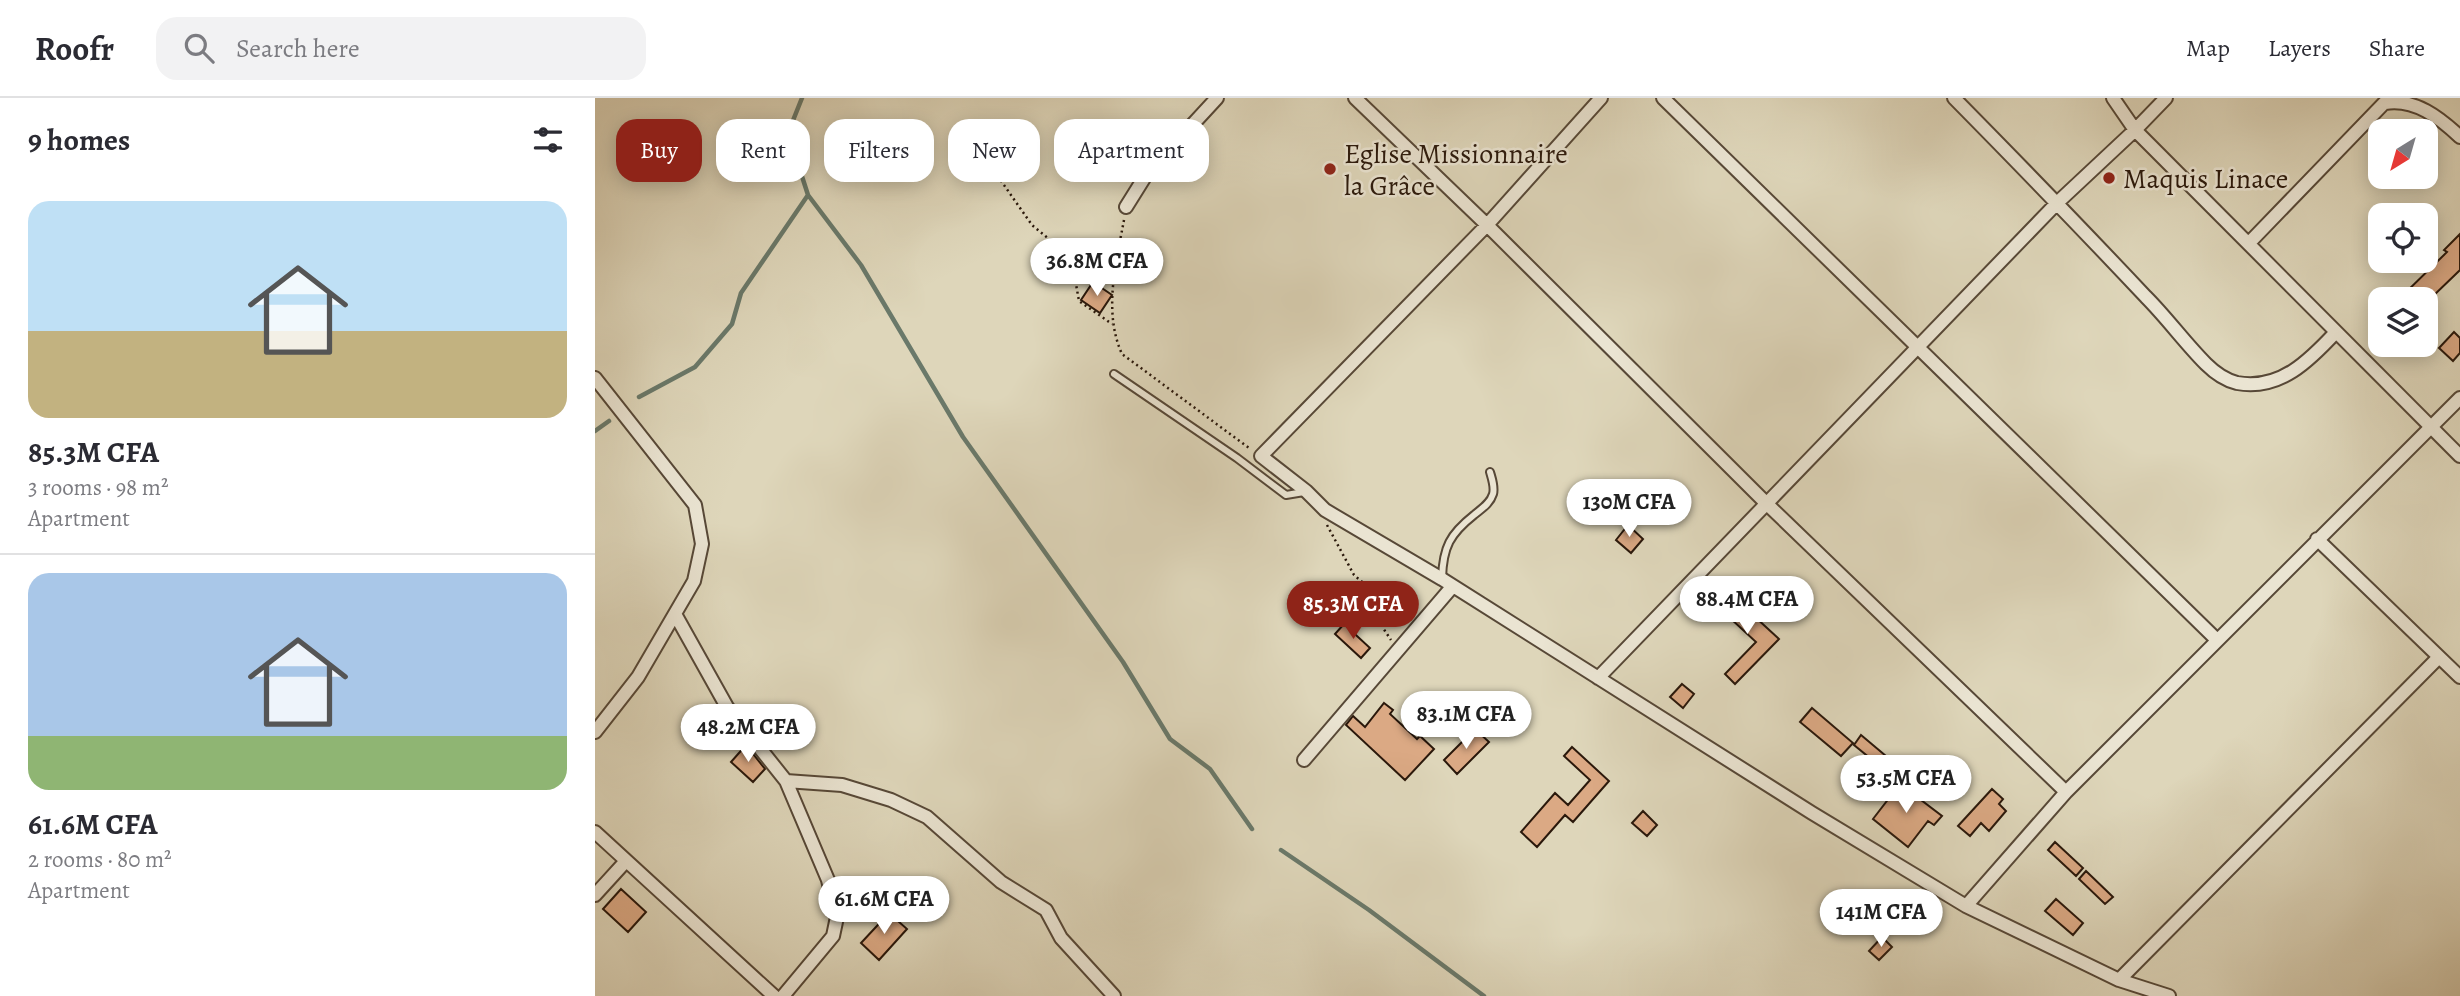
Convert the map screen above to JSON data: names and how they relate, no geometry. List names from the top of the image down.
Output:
{
  "places": ["Eglise Missionnaire la Grâce", "Maquis Linace"],
  "north": "bottom left",
  "page": {
    "header": "Roofr",
    "search": "Search here",
    "nav": ["Map", "Layers", "Share"],
    "heading": "9 homes",
    "chip": [
      "Buy",
      "Rent",
      "Filters",
      "New",
      "Apartment"
    ],
    "list": [
      {
        "name": "85.3M CFA",
        "note": "3 rooms · 98 m² · Apartment"
      },
      {
        "name": "61.6M CFA",
        "note": "2 rooms · 80 m² · Apartment"
      }
    ],
    "price": [
      "36.8M CFA",
      "130M CFA",
      "88.4M CFA",
      "85.3M CFA",
      "83.1M CFA",
      "48.2M CFA",
      "53.5M CFA",
      "61.6M CFA",
      "141M CFA"
    ]
  }
}
